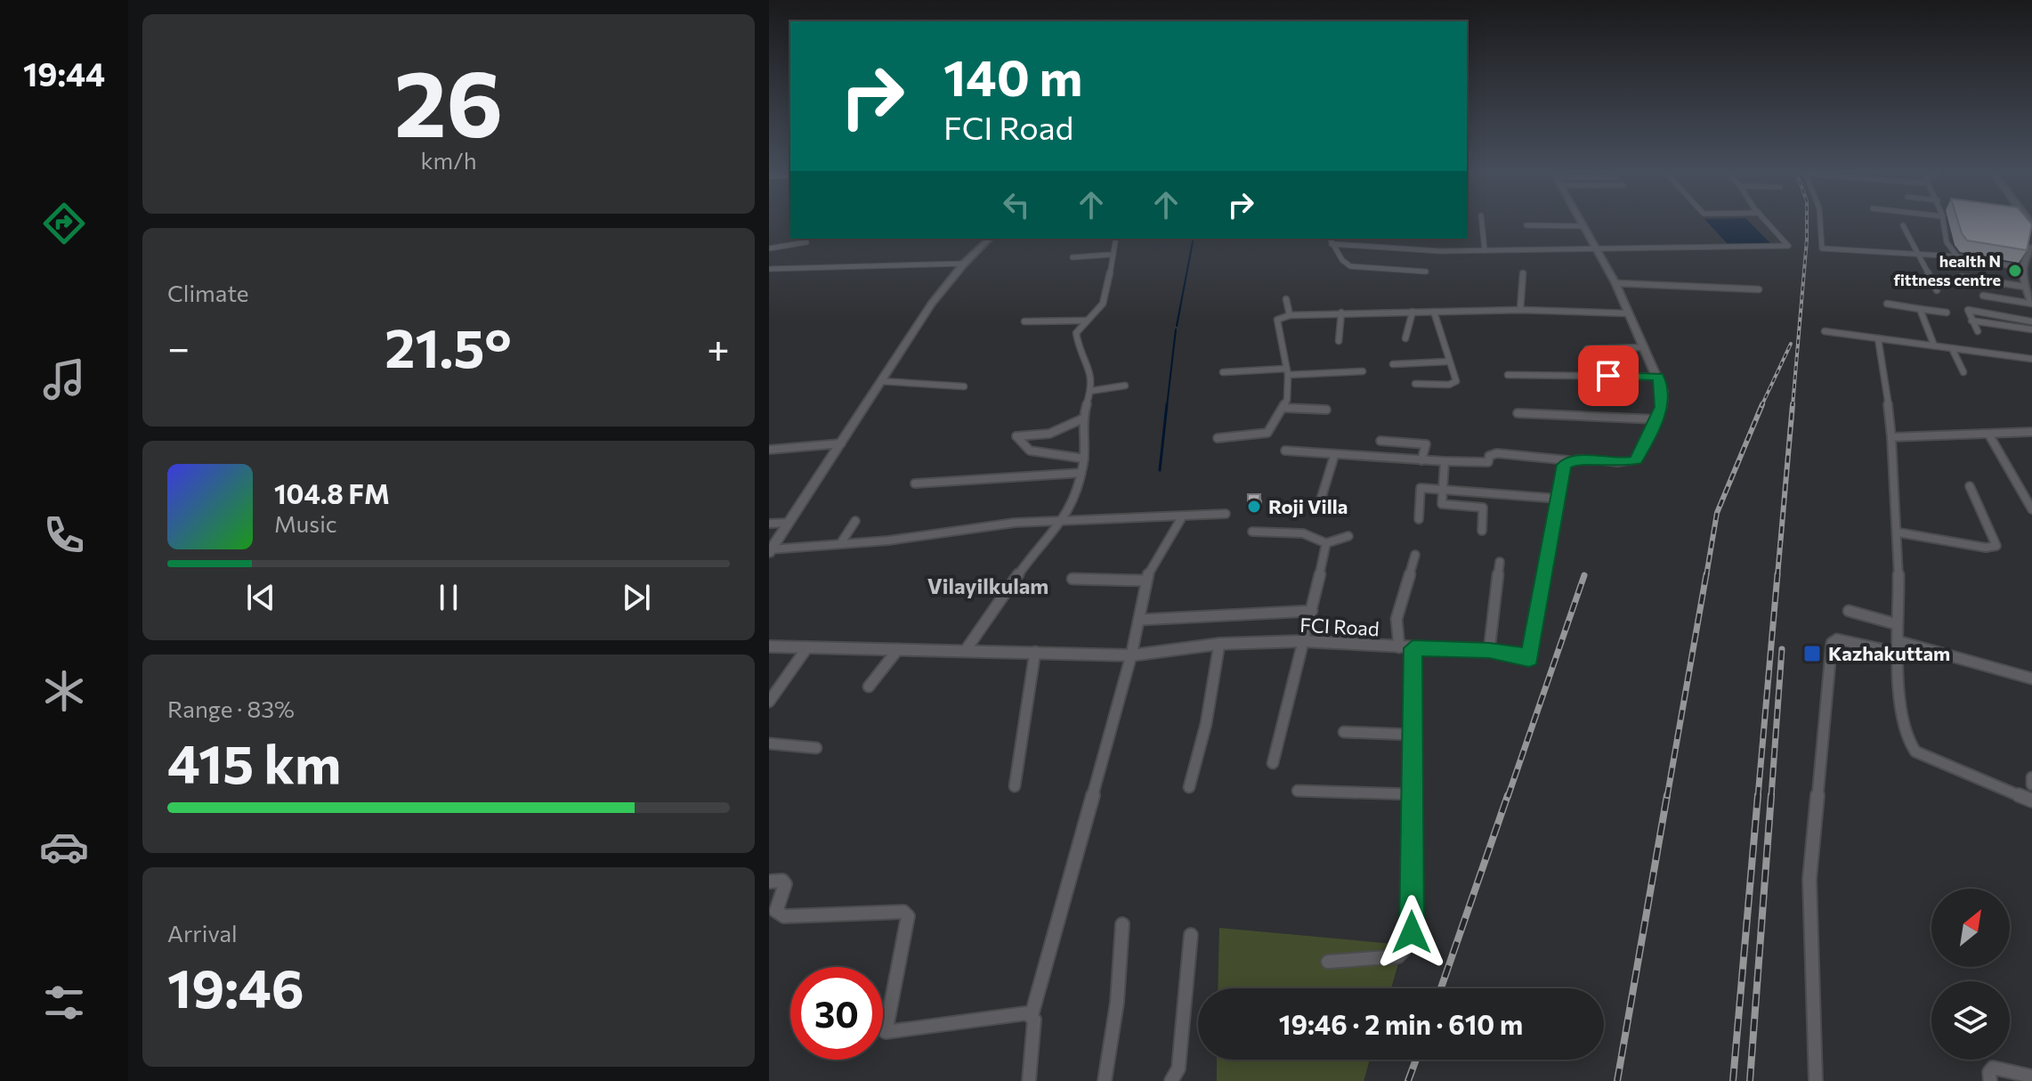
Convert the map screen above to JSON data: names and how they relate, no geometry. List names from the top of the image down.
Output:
{
  "streets": {
    "street": ["FCI Road"]
  },
  "districts": ["Vilayilkulam"],
  "places": {
    "other": ["health N fittness centre", "Roji Villa"],
    "transit": ["Kazhakuttam"]
  },
  "north": "top right",
  "page": {
    "tabs": "19:44",
    "tile": [
      ["26", "km/h"],
      "Climate",
      ["Range · 83%", "415 km"],
      ["Arrival", "19:46"]
    ],
    "turn": ["140 m", "FCI Road"],
    "heat": ["−", "21.5°", "+"],
    "song": ["104.8 FM", "Music"],
    "limit": "30",
    "trip": "19:46 · 2 min · 610 m"
  }
}
